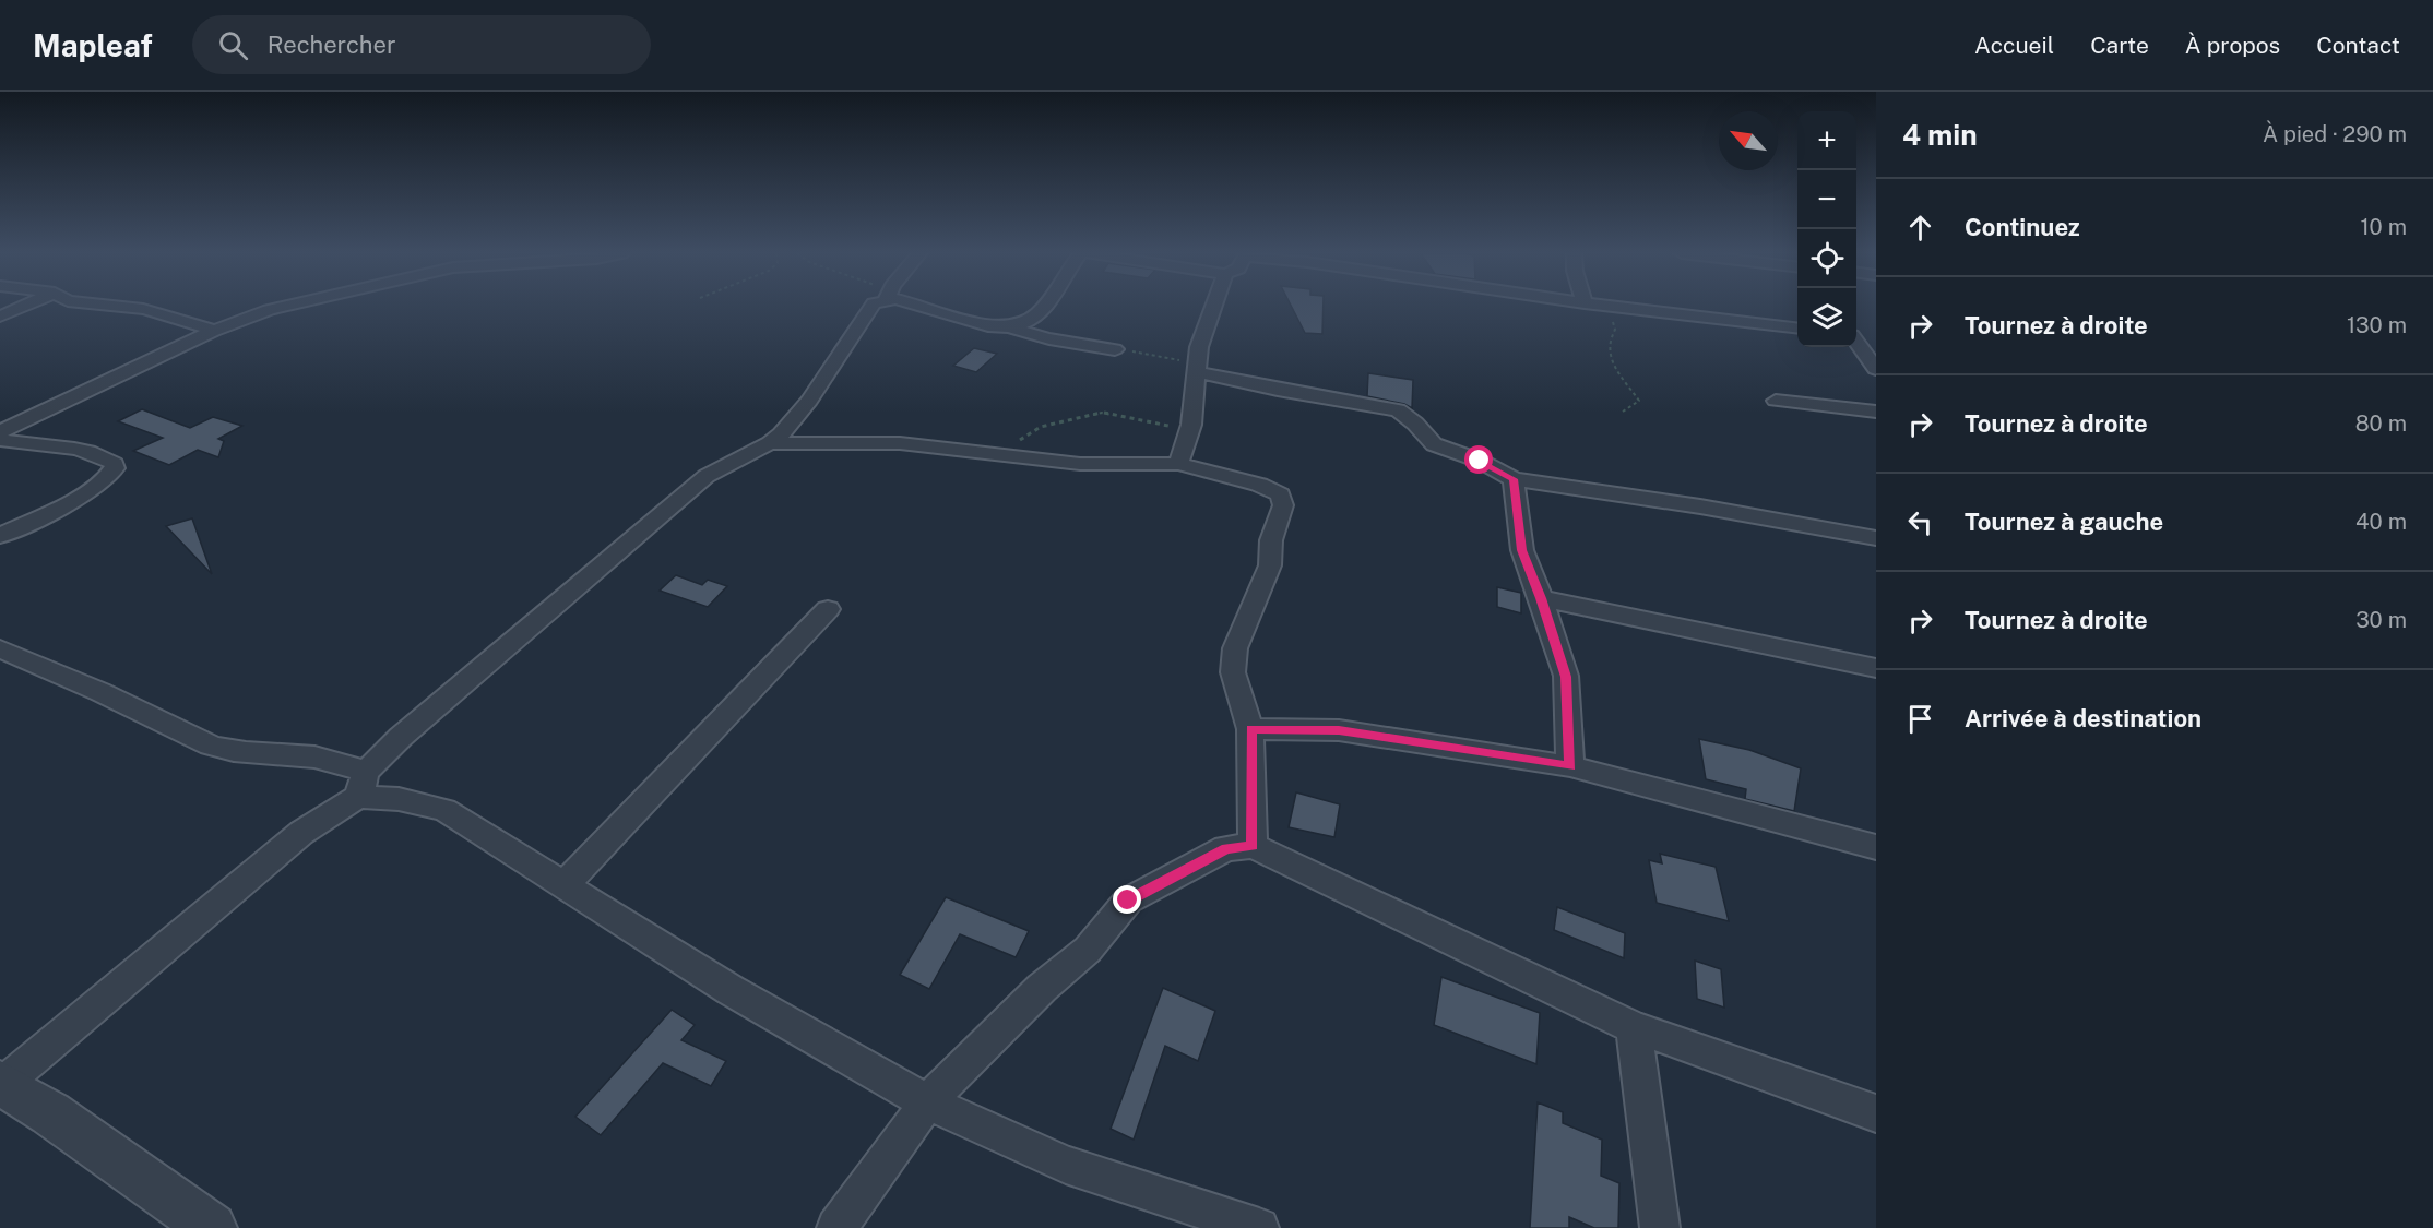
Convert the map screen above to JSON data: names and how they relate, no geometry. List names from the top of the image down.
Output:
{
  "north": "top left",
  "page": {
    "header": "Mapleaf",
    "search": "Rechercher",
    "nav": [
      "Accueil",
      "Carte",
      "À propos",
      "Contact"
    ],
    "heading": ["4 min", "À pied · 290 m"],
    "map_buttons": ["+", "−"],
    "list": [
      ["Continuez", "10 m"],
      ["Tournez à droite", "130 m"],
      ["Tournez à droite", "80 m"],
      ["Tournez à gauche", "40 m"],
      ["Tournez à droite", "30 m"],
      "Arrivée à destination"
    ]
  }
}
